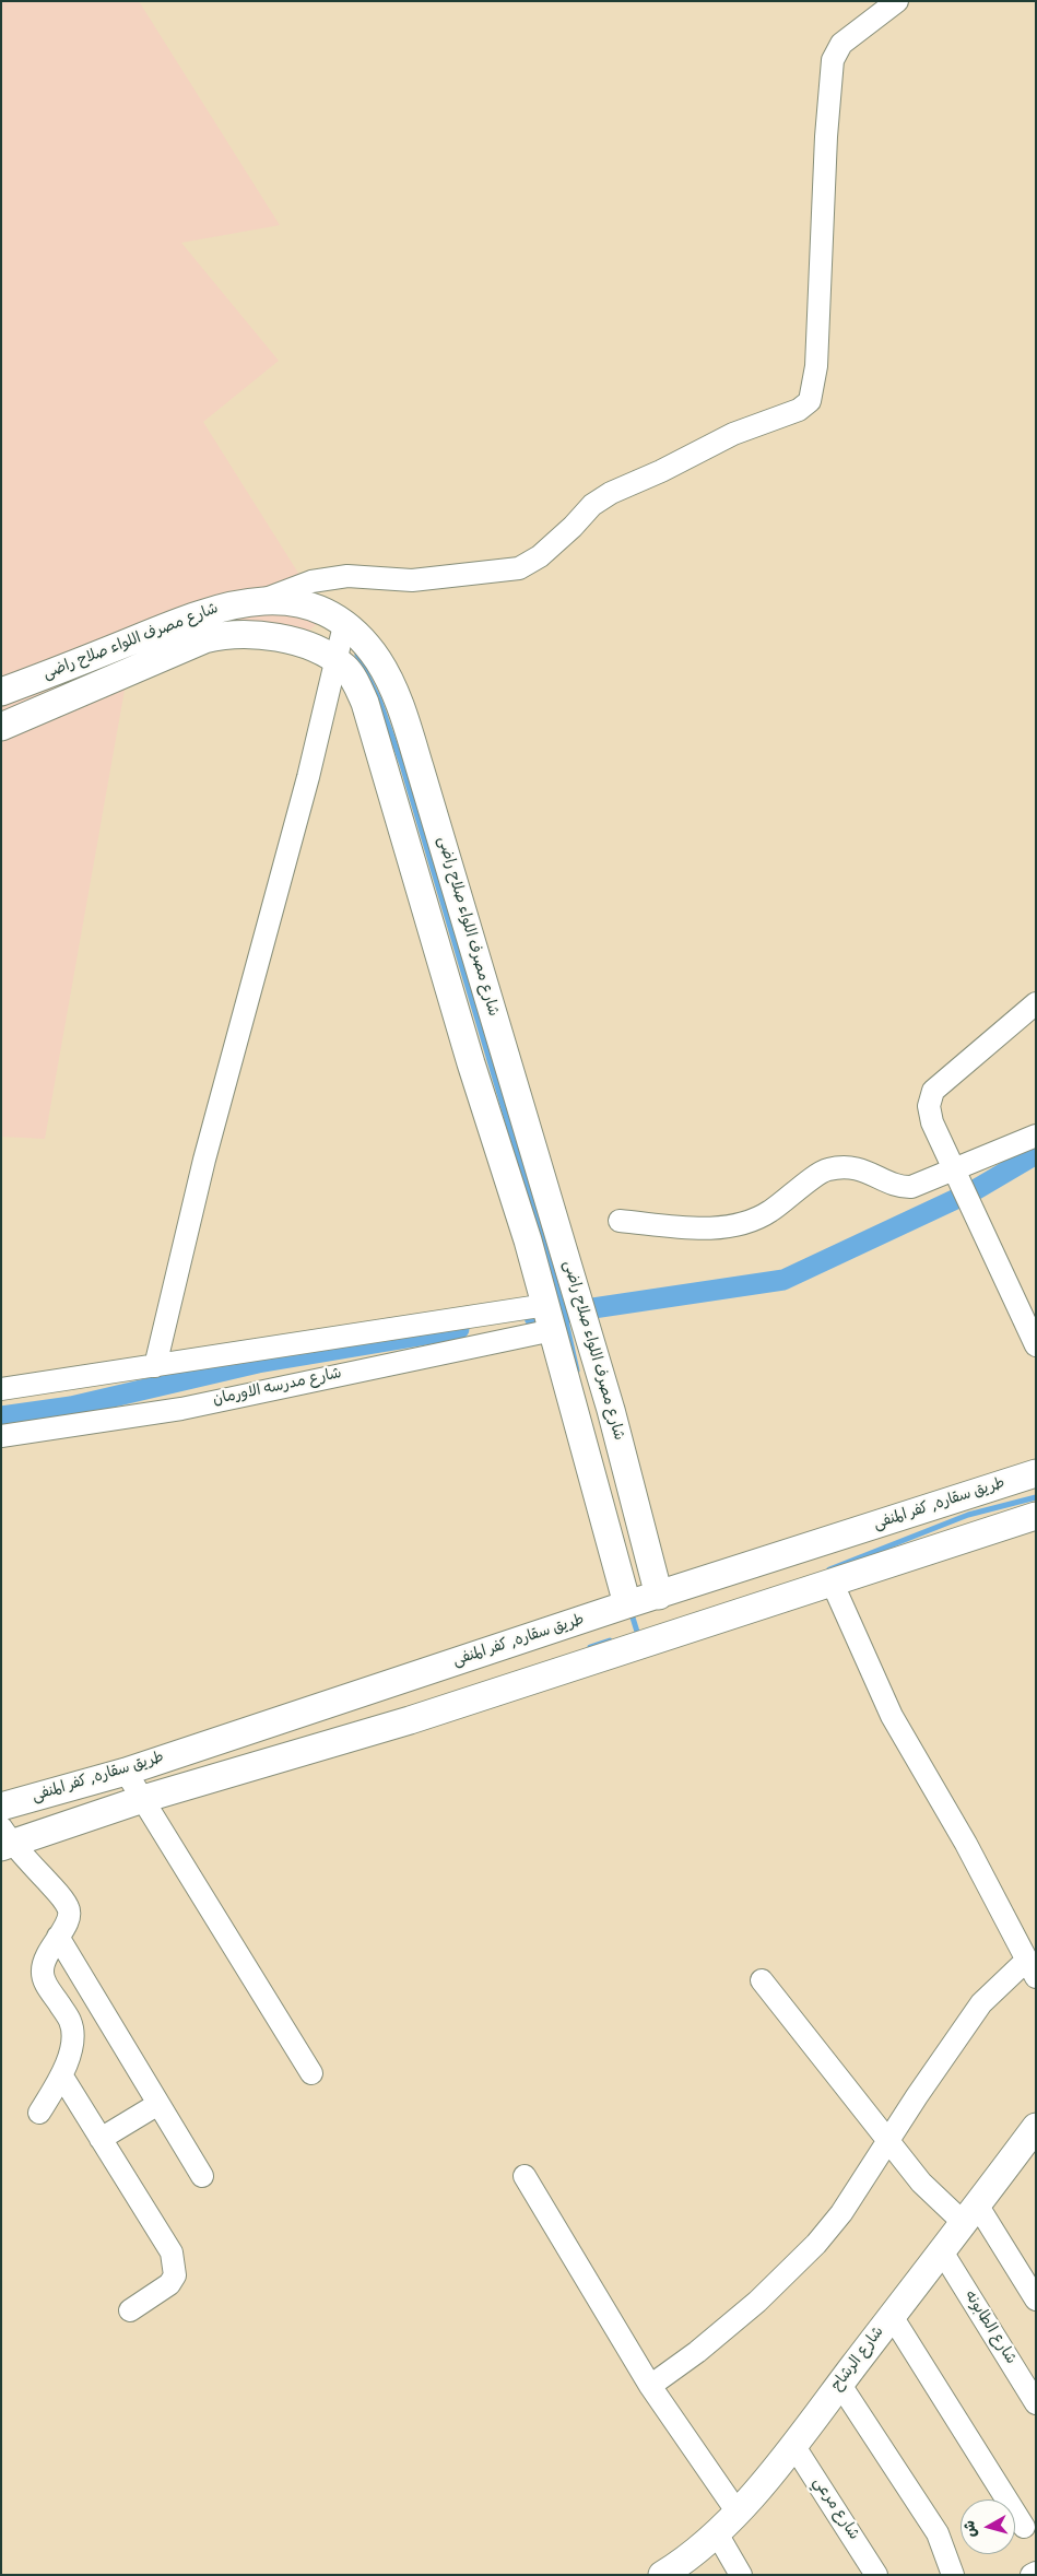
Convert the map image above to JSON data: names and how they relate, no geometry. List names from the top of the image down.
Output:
{
  "streets": {
    "street": [
      "شارع مصرف اللواء صلاح راضى",
      "شارع مدرسه الاورمان",
      "طريق سقاره, كفر المنفى",
      "شارع الطابونه",
      "شارع الرشاح",
      "شارع مرعي"
    ]
  },
  "crossings": [
    ["شارع مصرف اللواء صلاح راضى", "شارع مدرسه الاورمان"],
    ["شارع مصرف اللواء صلاح راضى", "طريق سقاره, كفر المنفى"],
    ["شارع الطابونه", "شارع الرشاح"],
    ["شارع الرشاح", "شارع مرعي"]
  ],
  "north": "left"
}
